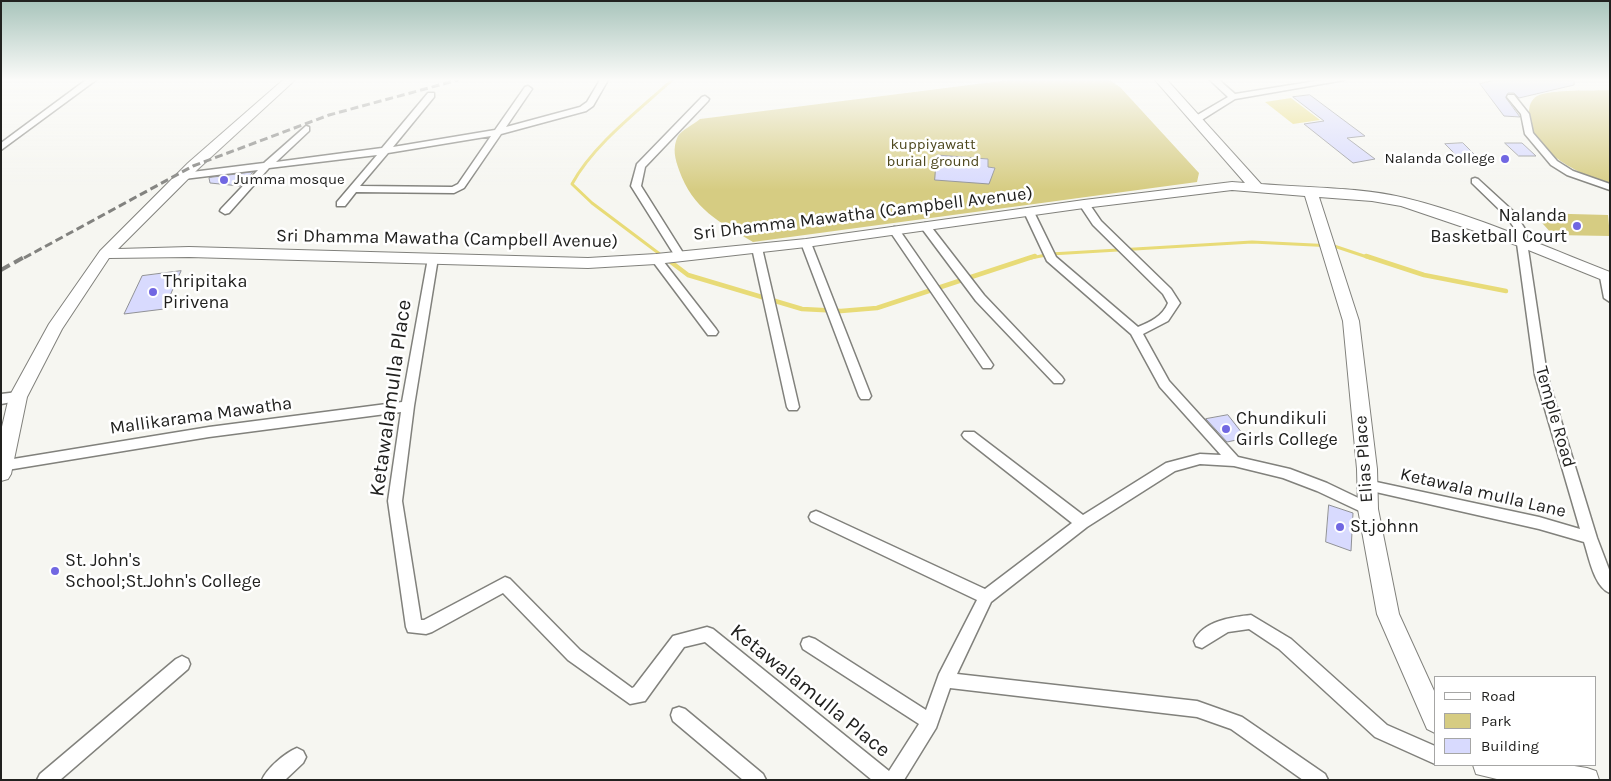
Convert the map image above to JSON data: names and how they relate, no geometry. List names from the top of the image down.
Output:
{
  "streets": {
    "main road": ["Sri Dhamma Mawatha (Campbell Avenue)", "Elias Place"],
    "street": [
      "Ketawalamulla Place",
      "Mallikarama Mawatha",
      "Temple Road",
      "Ketawala mulla Lane"
    ]
  },
  "crossings": [
    ["Sri Dhamma Mawatha (Campbell Avenue)", "Ketawalamulla Place"],
    ["Sri Dhamma Mawatha (Campbell Avenue)", "Temple Road"],
    ["Sri Dhamma Mawatha (Campbell Avenue)", "Elias Place"],
    ["Ketawalamulla Place", "Mallikarama Mawatha"],
    ["Temple Road", "Ketawala mulla Lane"],
    ["Elias Place", "Ketawala mulla Lane"]
  ],
  "parks": ["kuppiyawatt burial ground"],
  "places": [
    "Nalanda College",
    "Jumma mosque",
    "Nalanda Basketball Court",
    "Thripitaka Pirivena",
    "Chundikuli Girls College",
    "St.johnn",
    "St. John's School;St.John's College"
  ],
  "legend": ["Road", "Park", "Building"]
}
